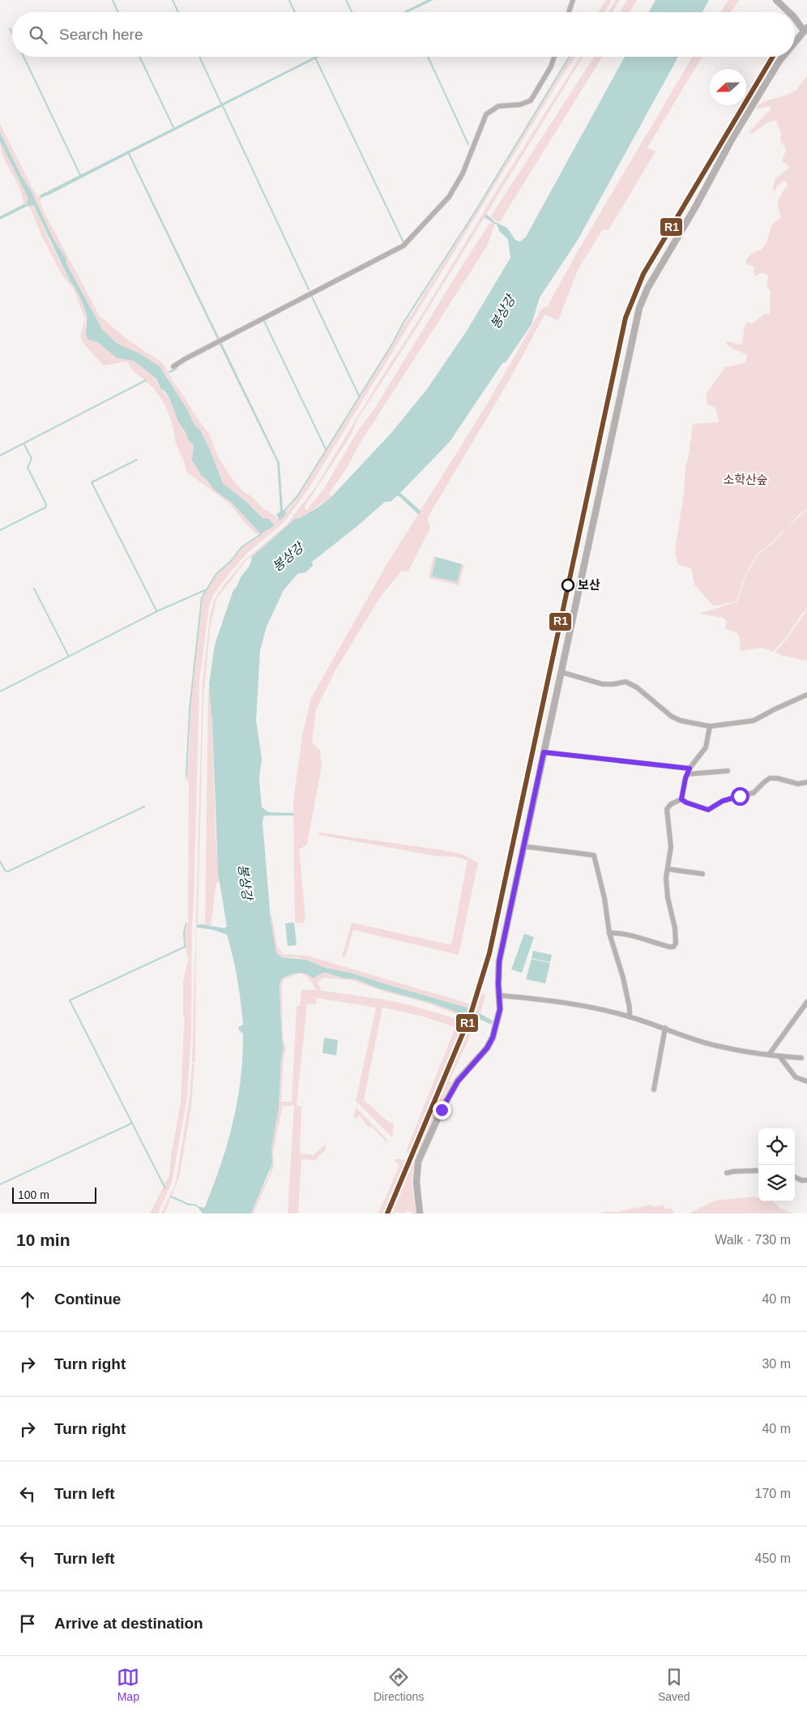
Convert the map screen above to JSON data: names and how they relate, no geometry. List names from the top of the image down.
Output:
{
  "water": ["봉상강"],
  "parks": ["소학산숲"],
  "places": ["보산"],
  "lines": ["transit line R1"],
  "scale_bar": "100 m",
  "north": "left",
  "page": {
    "search": "Search here",
    "scale": "100 m",
    "heading": ["10 min", "Walk · 730 m"],
    "list": [
      ["Continue", "40 m"],
      ["Turn right", "30 m"],
      ["Turn right", "40 m"],
      ["Turn left", "170 m"],
      ["Turn left", "450 m"],
      "Arrive at destination"
    ],
    "nav": ["Map", "Directions", "Saved"]
  }
}
